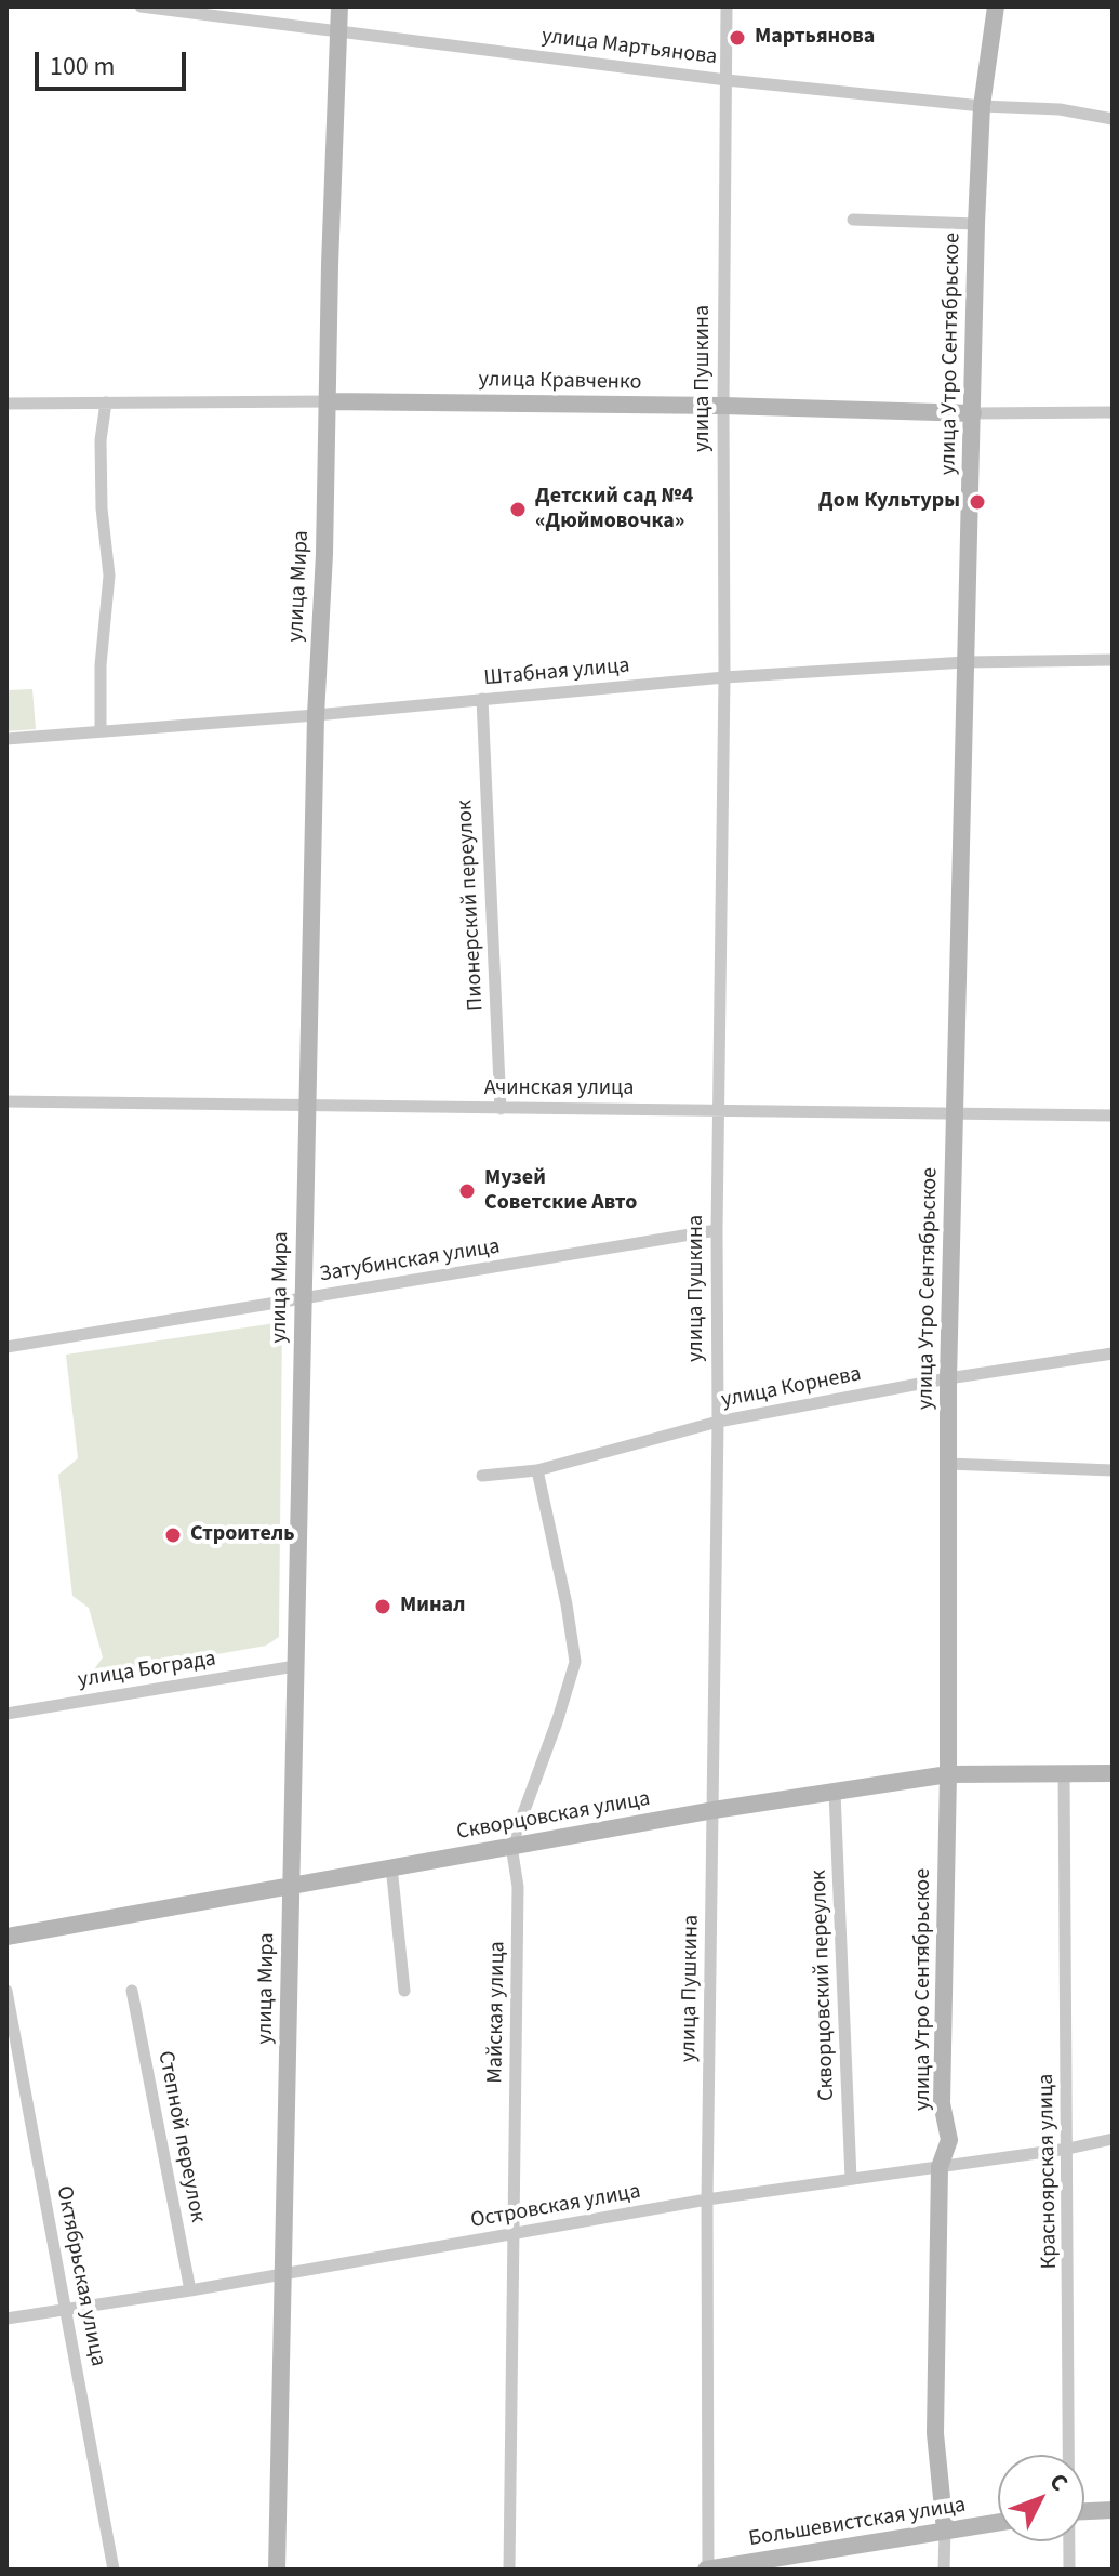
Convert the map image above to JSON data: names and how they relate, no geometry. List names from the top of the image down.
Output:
{
  "streets": {
    "street": [
      "улица Мартьянова",
      "улица Утро Сентябрьское",
      "улица Пушкина",
      "улица Кравченко",
      "улица Мира",
      "Штабная улица",
      "Пионерский переулок",
      "Ачинская улица",
      "Затубинская улица",
      "улица Корнева",
      "улица Бограда",
      "Скворцовская улица",
      "Скворцовский переулок",
      "Майская улица",
      "Степной переулок",
      "Красноярская улица",
      "Островская улица",
      "Октябрьская улица",
      "Большевистская улица"
    ]
  },
  "crossings": [
    ["улица Мартьянова", "улица Утро Сентябрьское"],
    ["улица Мартьянова", "улица Пушкина"],
    ["улица Мартьянова", "улица Мира"],
    ["улица Утро Сентябрьское", "улица Кравченко"],
    ["улица Утро Сентябрьское", "Штабная улица"],
    ["улица Утро Сентябрьское", "Ачинская улица"],
    ["улица Утро Сентябрьское", "улица Корнева"],
    ["улица Утро Сентябрьское", "Скворцовская улица"],
    ["улица Утро Сентябрьское", "Островская улица"],
    ["улица Утро Сентябрьское", "Большевистская улица"],
    ["улица Пушкина", "улица Кравченко"],
    ["улица Пушкина", "Штабная улица"],
    ["улица Пушкина", "Ачинская улица"],
    ["улица Пушкина", "Затубинская улица"],
    ["улица Пушкина", "улица Корнева"],
    ["улица Пушкина", "Скворцовская улица"],
    ["улица Пушкина", "Островская улица"],
    ["улица Пушкина", "Большевистская улица"],
    ["улица Кравченко", "улица Мира"],
    ["улица Мира", "Штабная улица"],
    ["улица Мира", "Ачинская улица"],
    ["улица Мира", "Затубинская улица"],
    ["улица Мира", "улица Бограда"],
    ["улица Мира", "Скворцовская улица"],
    ["улица Мира", "Островская улица"],
    ["Штабная улица", "Пионерский переулок"],
    ["Пионерский переулок", "Ачинская улица"],
    ["улица Корнева", "Майская улица"],
    ["Скворцовская улица", "Скворцовский переулок"],
    ["Скворцовская улица", "Майская улица"],
    ["Скворцовская улица", "Красноярская улица"],
    ["Скворцовский переулок", "Островская улица"],
    ["Майская улица", "Островская улица"],
    ["Степной переулок", "Островская улица"],
    ["Красноярская улица", "Островская улица"],
    ["Островская улица", "Октябрьская улица"]
  ],
  "places": [
    "Мартьянова",
    "Дом Культуры",
    "Детский сад №4 «Дюймовочка»",
    "Музей Советские Авто",
    "Строитель",
    "Минал"
  ],
  "scale_bar": "100 m",
  "north": "top right"
}
